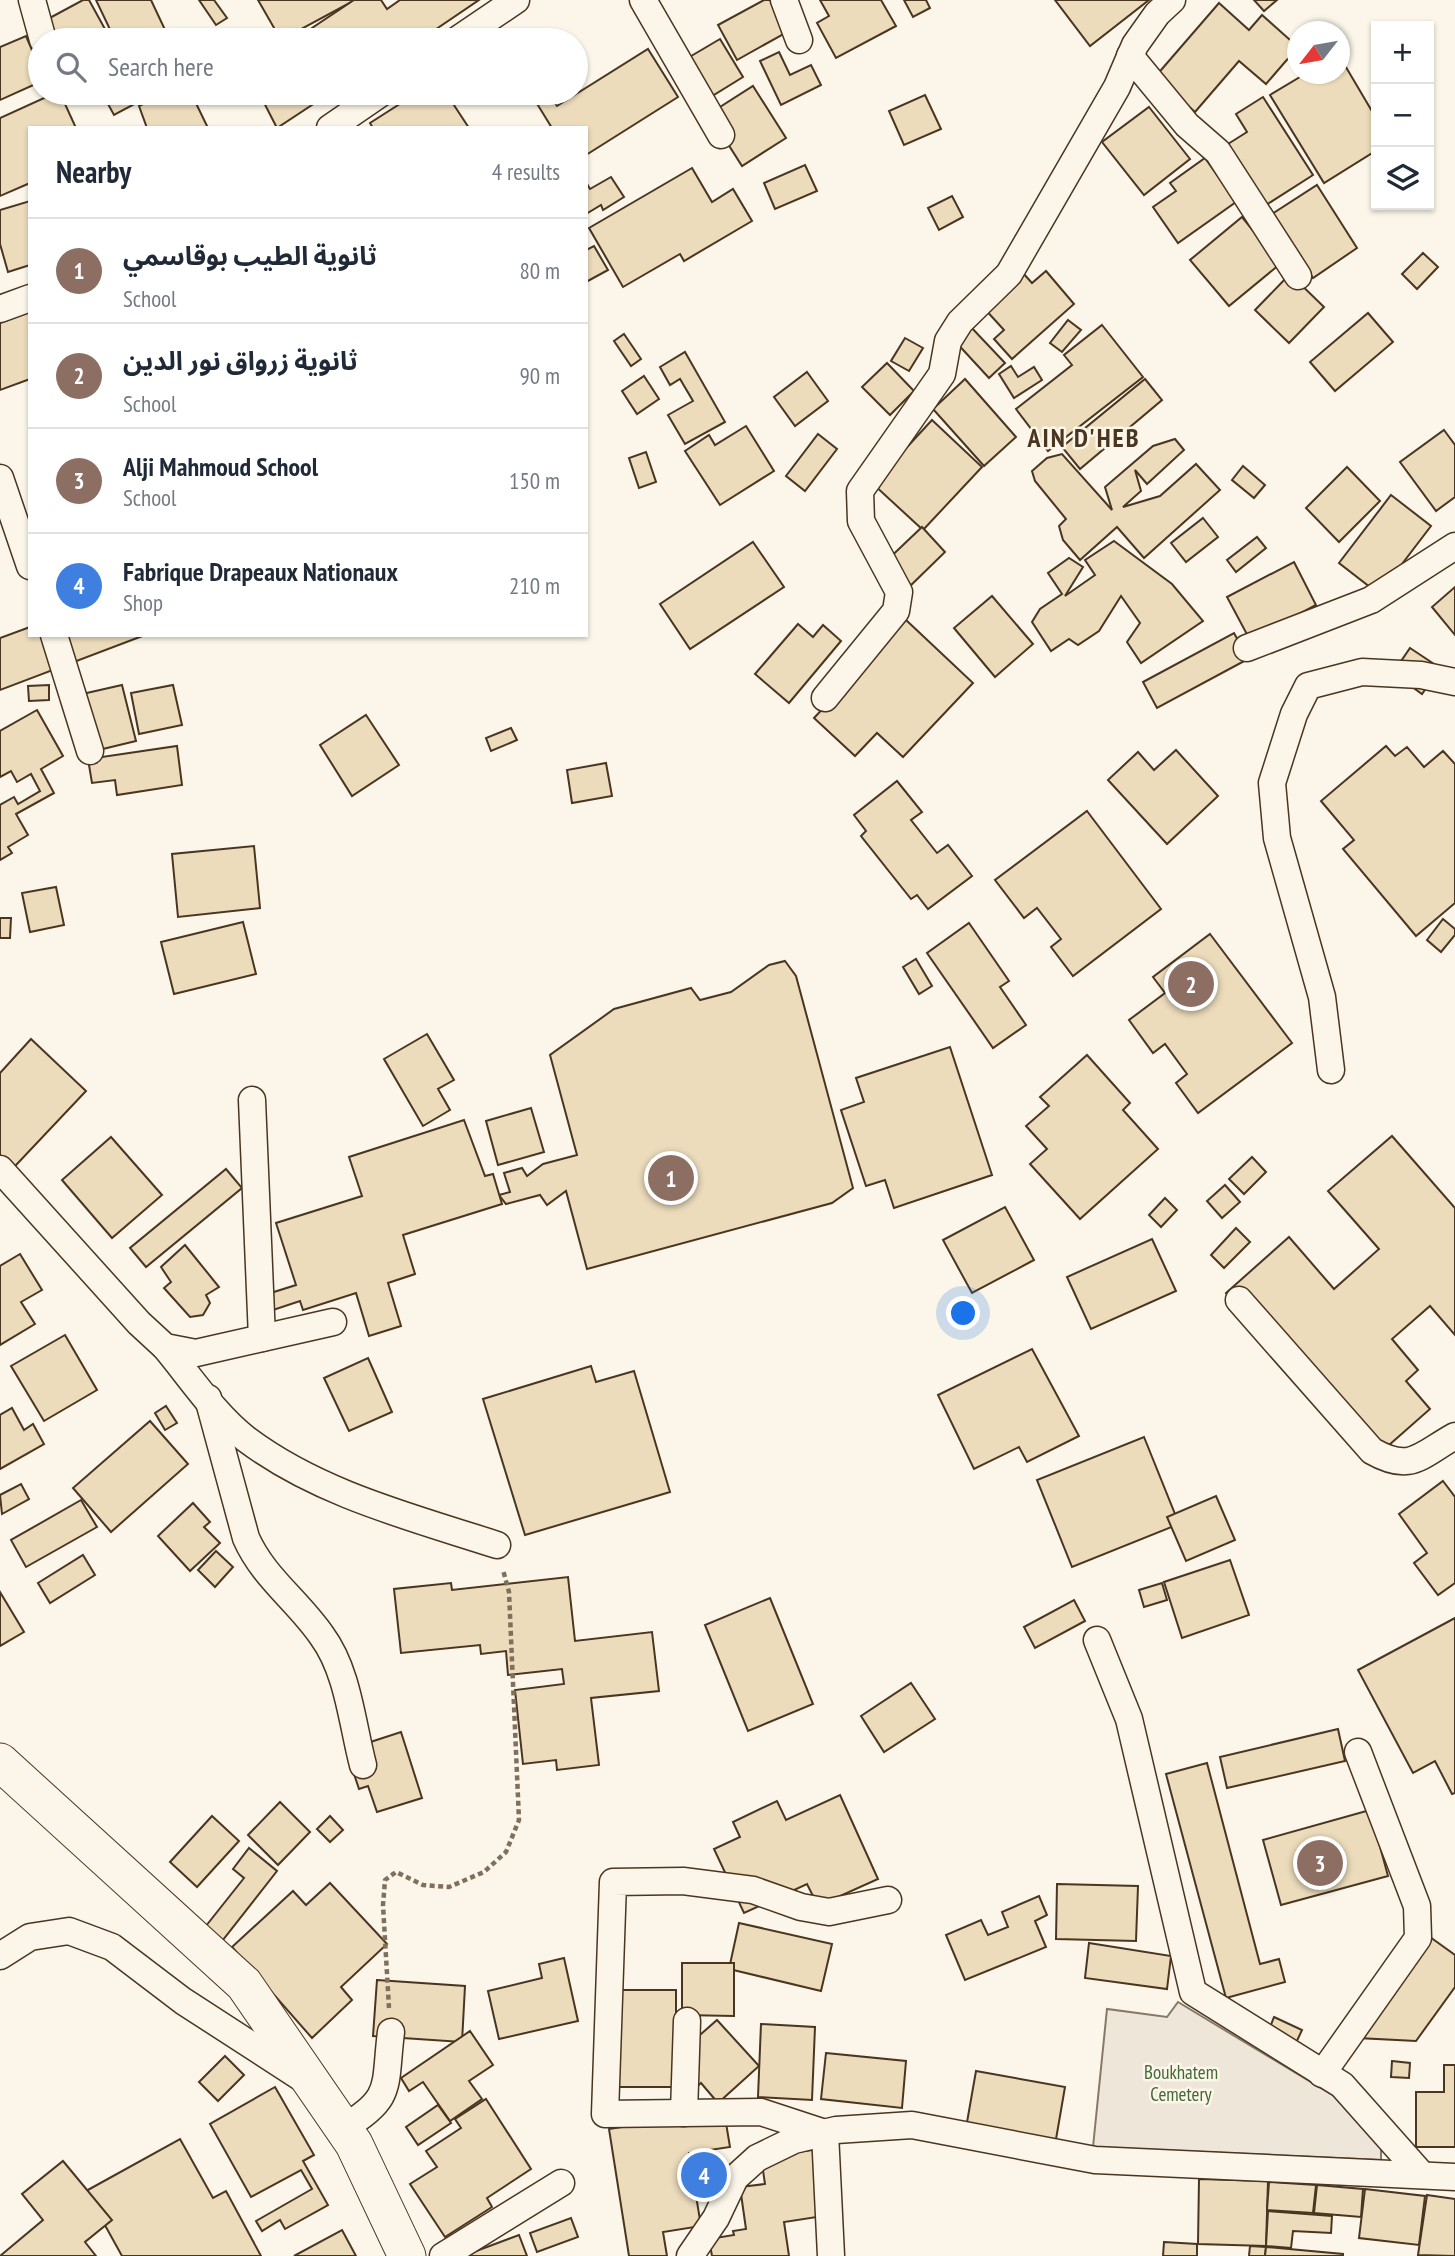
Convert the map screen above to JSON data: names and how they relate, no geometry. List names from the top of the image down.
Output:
{
  "districts": ["AIN D'HEB"],
  "parks": ["Boukhatem Cemetery"],
  "north": "bottom left",
  "page": {
    "map_buttons": ["+", "−"],
    "search": "Search here",
    "heading": ["Nearby", "4 results"],
    "list": [
      {
        "mark": "1",
        "name": "ثانوية الطيب بوقاسمي",
        "note": "School",
        "value": "80 m"
      },
      {
        "mark": "2",
        "name": "ثانوية زرواق نور الدين",
        "note": "School",
        "value": "90 m"
      },
      {
        "mark": "3",
        "name": "Alji Mahmoud School",
        "note": "School",
        "value": "150 m"
      },
      {
        "mark": "4",
        "name": "Fabrique Drapeaux Nationaux",
        "note": "Shop",
        "value": "210 m"
      }
    ],
    "pins": [
      "2",
      "1",
      "3",
      "4"
    ]
  }
}
